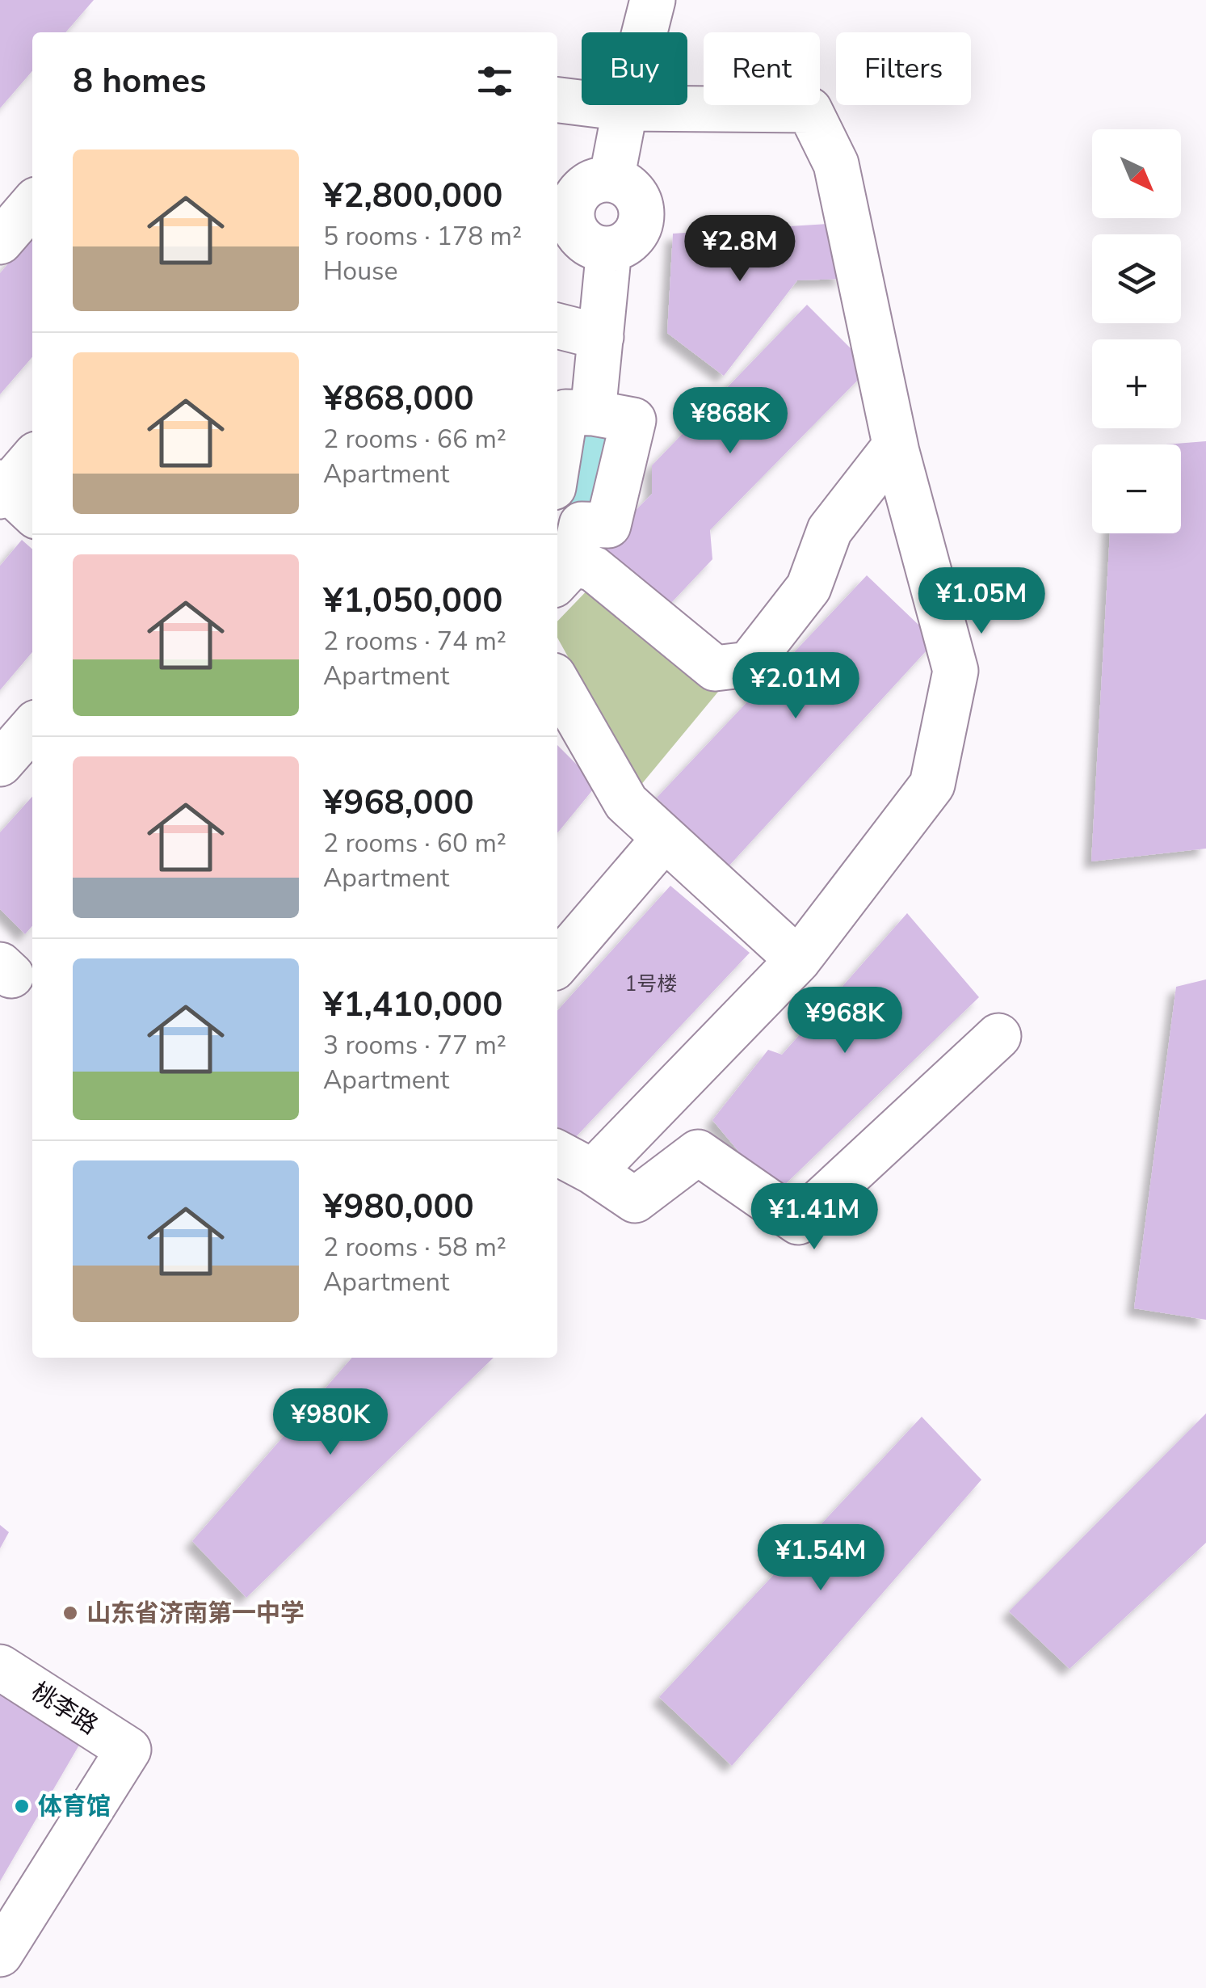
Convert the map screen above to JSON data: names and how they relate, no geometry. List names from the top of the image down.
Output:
{
  "streets": {
    "street": ["桃李路"]
  },
  "places": ["山东省济南第一中学", "体育馆"],
  "house_numbers": ["1号楼"],
  "north": "bottom right",
  "page": {
    "chip": ["Buy", "Rent", "Filters"],
    "heading": "8 homes",
    "map_buttons": ["+", "−"],
    "list": [
      {
        "name": "¥2,800,000",
        "note": "5 rooms · 178 m² · House"
      },
      {
        "name": "¥868,000",
        "note": "2 rooms · 66 m² · Apartment"
      },
      {
        "name": "¥1,050,000",
        "note": "2 rooms · 74 m² · Apartment"
      },
      {
        "name": "¥968,000",
        "note": "2 rooms · 60 m² · Apartment"
      },
      {
        "name": "¥1,410,000",
        "note": "3 rooms · 77 m² · Apartment"
      },
      {
        "name": "¥980,000",
        "note": "2 rooms · 58 m² · Apartment"
      }
    ],
    "price": [
      "¥2.8M",
      "¥868K",
      "¥1.05M",
      "¥2.01M",
      "¥968K",
      "¥1.41M",
      "¥980K",
      "¥1.54M"
    ]
  }
}
